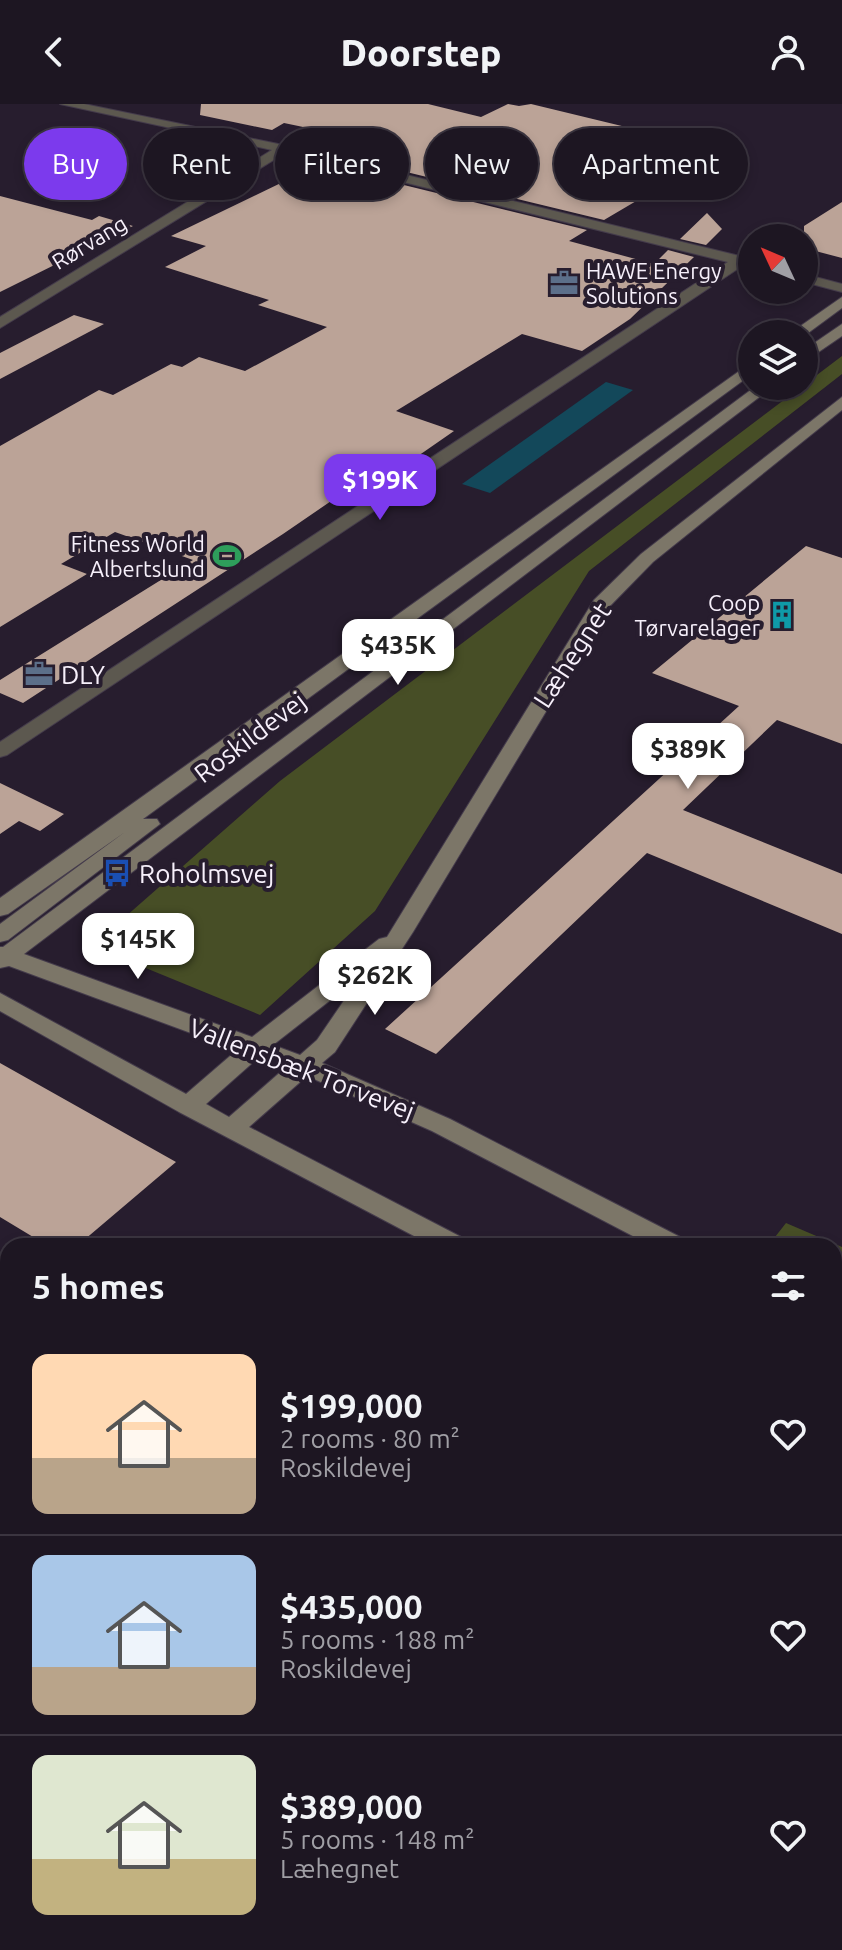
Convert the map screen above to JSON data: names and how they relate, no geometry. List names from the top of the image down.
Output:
{
  "streets": {
    "main road": ["Læhegnet", "Roskildevej", "Vallensbæk Torvevej"],
    "street": ["Rørvang"]
  },
  "crossings": [
    ["Læhegnet", "Vallensbæk Torvevej"],
    ["Roskildevej", "Vallensbæk Torvevej"]
  ],
  "places": {
    "office": ["HAWE Energy Solutions", "DLY"],
    "sports": ["Fitness World Albertslund"],
    "building": ["Coop Tørvarelager"],
    "bus stop": ["Roholmsvej"]
  },
  "north": "top left",
  "page": {
    "header": "Doorstep",
    "chip": [
      "Buy",
      "Rent",
      "Filters",
      "New",
      "Apartment"
    ],
    "price": [
      "$199K",
      "$435K",
      "$389K",
      "$145K",
      "$262K"
    ],
    "heading": "5 homes",
    "list": [
      {
        "name": "$199,000",
        "note": "2 rooms · 80 m² · Roskildevej"
      },
      {
        "name": "$435,000",
        "note": "5 rooms · 188 m² · Roskildevej"
      },
      {
        "name": "$389,000",
        "note": "5 rooms · 148 m² · Læhegnet"
      }
    ]
  }
}
